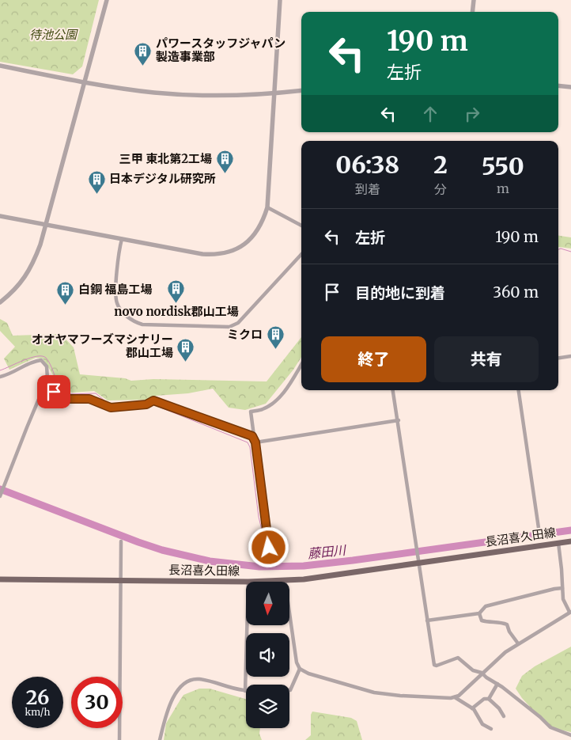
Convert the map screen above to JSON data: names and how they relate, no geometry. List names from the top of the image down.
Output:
{
  "streets": {
    "main road": ["長沼喜久田線"]
  },
  "water": ["藤田川"],
  "parks": ["待池公園"],
  "places": {
    "building": [
      "パワースタッフジャパン 製造事業部",
      "三甲 東北第2工場",
      "日本デジタル研究所",
      "novo nordisk郡山工場",
      "白銅 福島工場",
      "ミクロ",
      "オオヤマフーズマシナリー 郡山工場"
    ]
  },
  "north": "bottom",
  "page": {
    "turn": ["190 m", "左折"],
    "eta": [
      "06:38",
      "到着",
      "2",
      "分",
      "550",
      "m"
    ],
    "list": [
      {
        "name": "左折",
        "value": "190 m"
      },
      {
        "name": "目的地に到着",
        "value": "360 m"
      }
    ],
    "buttons": ["終了", "共有"],
    "speed": "26 km/h",
    "limit": "30"
  }
}
